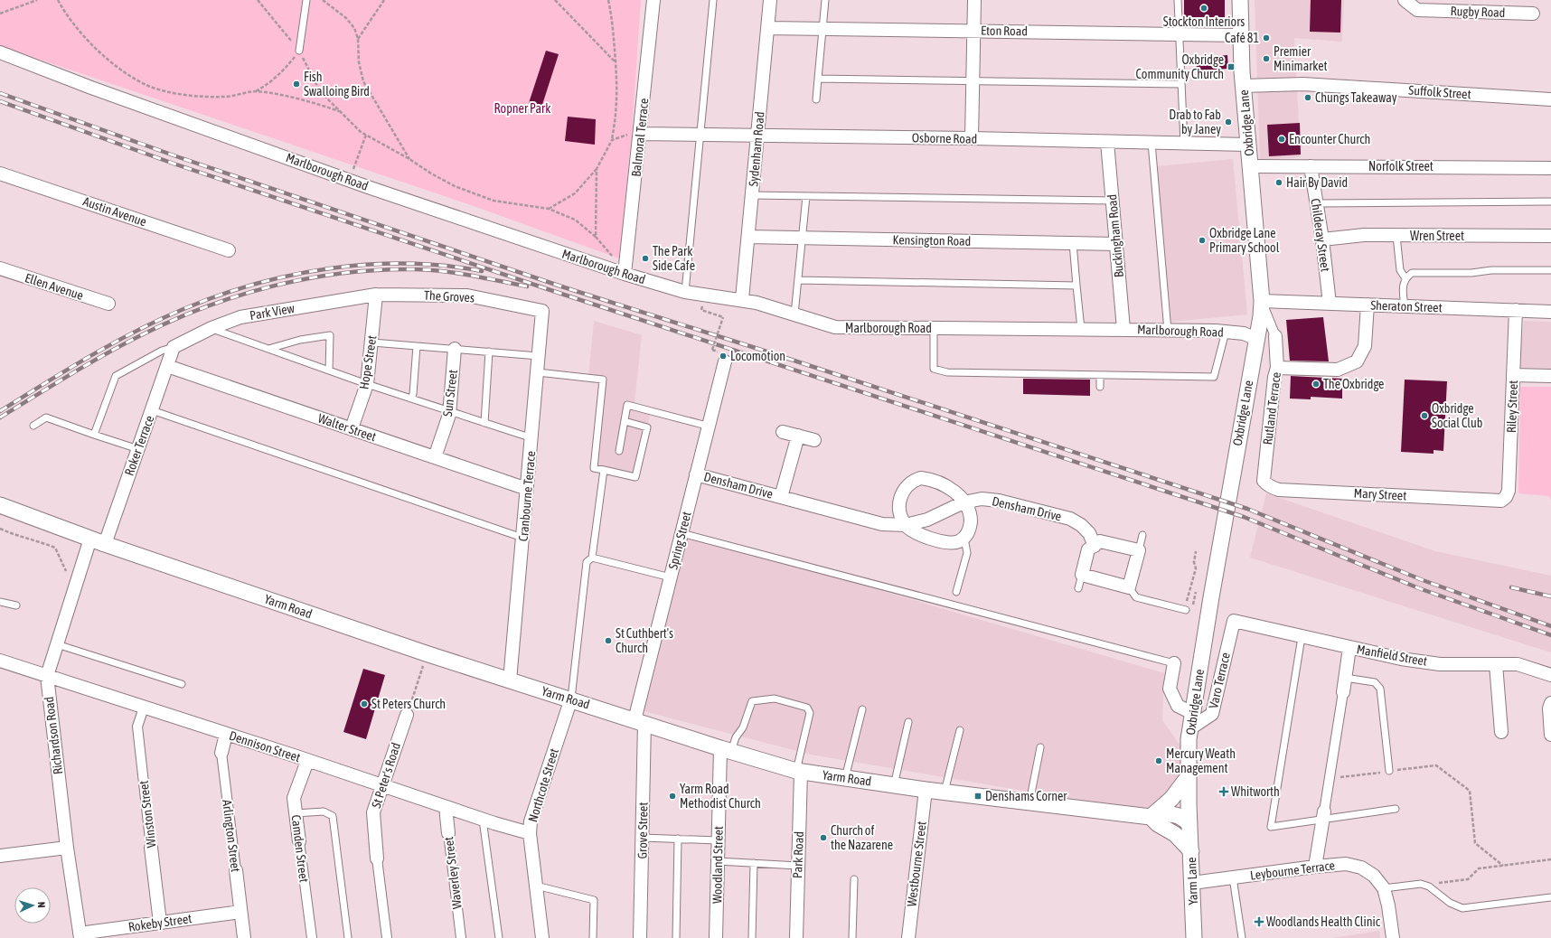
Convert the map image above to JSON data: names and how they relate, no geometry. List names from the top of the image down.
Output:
{
  "streets": {
    "street": [
      "Rugby Road",
      "Eton Road",
      "Suffolk Street",
      "Oxbridge Lane",
      "Balmoral Terrace",
      "Osborne Road",
      "Sydenham Road",
      "Norfolk Street",
      "Marlborough Road",
      "Austin Avenue",
      "Childeray Street",
      "Buckingham Road",
      "Wren Street",
      "Kensington Road",
      "Ellen Avenue",
      "The Groves",
      "Sheraton Street",
      "Park View",
      "Hope Street",
      "Sun Street",
      "Riley Street",
      "Rutland Terrace",
      "Walter Street",
      "Roker Terrace",
      "Densham Drive",
      "Mary Street",
      "Cranbourne Terrace",
      "Spring Street",
      "Yarm Road",
      "Manfield Street",
      "Varo Terrace",
      "Richardson Road",
      "Dennison Street",
      "St Peter's Road",
      "Northcote Street",
      "Winston Street",
      "Grove Street",
      "Arlington Street",
      "Camden Street",
      "Park Road",
      "Westbourne Street",
      "Woodland Street",
      "Leybourne Terrace",
      "Waverley Street",
      "Yarm Lane",
      "Rokeby Street"
    ]
  },
  "crossings": [
    ["Eton Road", "Oxbridge Lane"],
    ["Eton Road", "Sydenham Road"],
    ["Suffolk Street", "Oxbridge Lane"],
    ["Oxbridge Lane", "Osborne Road"],
    ["Oxbridge Lane", "Norfolk Street"],
    ["Oxbridge Lane", "Marlborough Road"],
    ["Oxbridge Lane", "Sheraton Street"],
    ["Oxbridge Lane", "Yarm Road"],
    ["Oxbridge Lane", "Varo Terrace"],
    ["Oxbridge Lane", "Yarm Lane"],
    ["Balmoral Terrace", "Osborne Road"],
    ["Balmoral Terrace", "Marlborough Road"],
    ["Osborne Road", "Sydenham Road"],
    ["Osborne Road", "Buckingham Road"],
    ["Sydenham Road", "Marlborough Road"],
    ["Sydenham Road", "Kensington Road"],
    ["Norfolk Street", "Childeray Street"],
    ["Marlborough Road", "Buckingham Road"],
    ["Childeray Street", "Wren Street"],
    ["Childeray Street", "Sheraton Street"],
    ["Buckingham Road", "Kensington Road"],
    ["The Groves", "Park View"],
    ["The Groves", "Hope Street"],
    ["The Groves", "Cranbourne Terrace"],
    ["Sheraton Street", "Riley Street"],
    ["Park View", "Hope Street"],
    ["Park View", "Roker Terrace"],
    ["Hope Street", "Walter Street"],
    ["Sun Street", "Walter Street"],
    ["Riley Street", "Mary Street"],
    ["Rutland Terrace", "Mary Street"],
    ["Walter Street", "Roker Terrace"],
    ["Walter Street", "Cranbourne Terrace"],
    ["Roker Terrace", "Yarm Road"],
    ["Densham Drive", "Spring Street"],
    ["Cranbourne Terrace", "Yarm Road"],
    ["Spring Street", "Yarm Road"],
    ["Spring Street", "Grove Street"],
    ["Yarm Road", "Richardson Road"],
    ["Yarm Road", "Northcote Street"],
    ["Yarm Road", "Grove Street"],
    ["Yarm Road", "Park Road"],
    ["Yarm Road", "Westbourne Street"],
    ["Yarm Road", "Woodland Street"],
    ["Yarm Road", "Yarm Lane"],
    ["Manfield Street", "Varo Terrace"],
    ["Richardson Road", "Dennison Street"],
    ["Richardson Road", "Rokeby Street"],
    ["Dennison Street", "St Peter's Road"],
    ["Dennison Street", "Northcote Street"],
    ["Dennison Street", "Winston Street"],
    ["Dennison Street", "Arlington Street"],
    ["Dennison Street", "Camden Street"],
    ["Dennison Street", "Waverley Street"],
    ["Winston Street", "Rokeby Street"],
    ["Arlington Street", "Rokeby Street"],
    ["Leybourne Terrace", "Yarm Lane"]
  ],
  "parks": ["Ropner Park"],
  "places": {
    "other": [
      "Stockton Interiors",
      "Café 81",
      "Premier Minimarket",
      "Fish Swalloing Bird",
      "Chungs Takeaway",
      "Drab to Fab by Janey",
      "Encounter Church",
      "Hair By David",
      "Oxbridge Lane Primary School",
      "The Park Side Cafe",
      "Locomotion",
      "The Oxbridge",
      "Oxbridge Social Club",
      "St Cuthbert's Church",
      "St Peters Church",
      "Mercury Weath Management",
      "Yarm Road Methodist Church",
      "Church of the Nazarene"
    ],
    "transit": ["Oxbridge Community Church", "Denshams Corner"],
    "health": ["Whitworth", "Woodlands Health Clinic"]
  },
  "north": "right"
}
